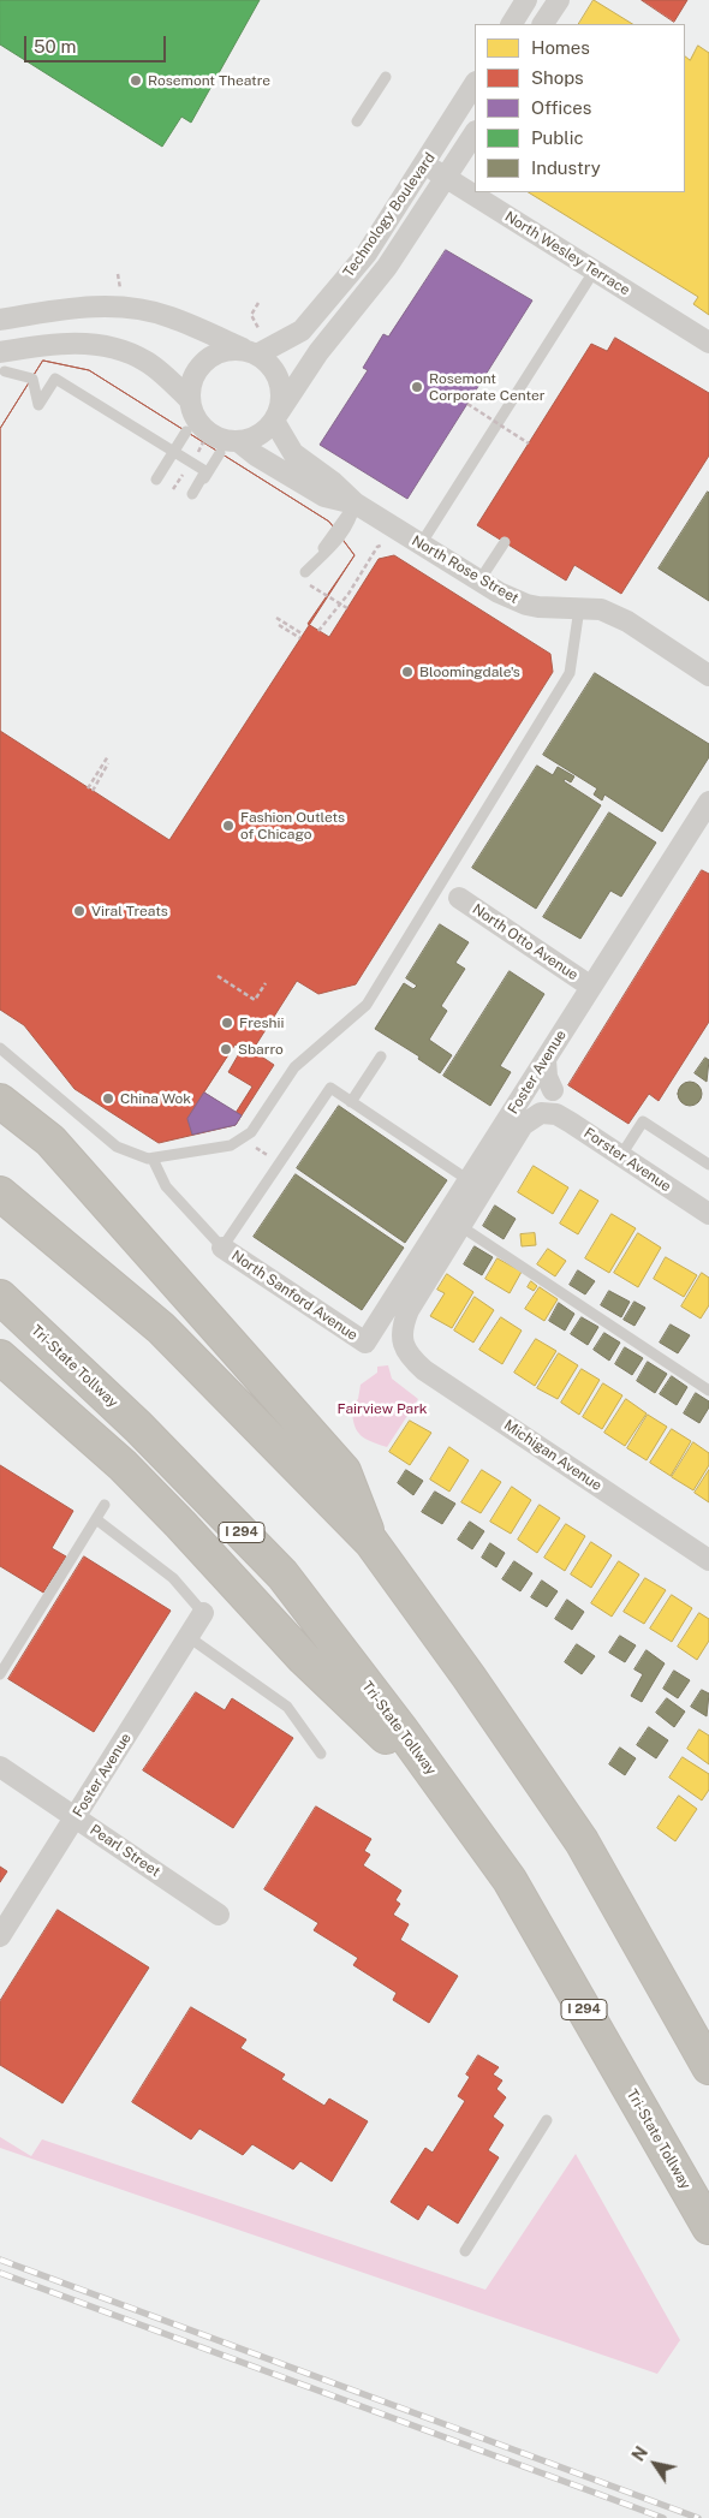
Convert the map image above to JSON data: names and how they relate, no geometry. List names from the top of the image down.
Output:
{
  "streets": {
    "highway": ["Tri-State Tollway", "I 294"],
    "street": [
      "Technology Boulevard",
      "North Wesley Terrace",
      "North Rose Street",
      "North Otto Avenue",
      "Foster Avenue",
      "Forster Avenue",
      "North Sanford Avenue",
      "Michigan Avenue",
      "Pearl Street"
    ]
  },
  "crossings": [
    ["Technology Boulevard", "North Wesley Terrace"],
    ["Technology Boulevard", "North Rose Street"],
    ["North Otto Avenue", "Foster Avenue"],
    ["Foster Avenue", "Forster Avenue"],
    ["Foster Avenue", "North Sanford Avenue"],
    ["Foster Avenue", "Michigan Avenue"],
    ["Foster Avenue", "Pearl Street"]
  ],
  "parks": ["Fairview Park"],
  "places": [
    "Rosemont Theatre",
    "Rosemont Corporate Center",
    "Bloomingdale's",
    "Fashion Outlets of Chicago",
    "Viral Treats",
    "Freshii",
    "Sbarro",
    "China Wok"
  ],
  "legend": [
    "Homes",
    "Shops",
    "Offices",
    "Public",
    "Industry"
  ],
  "scale_bar": "50 m",
  "north": "top left"
}
